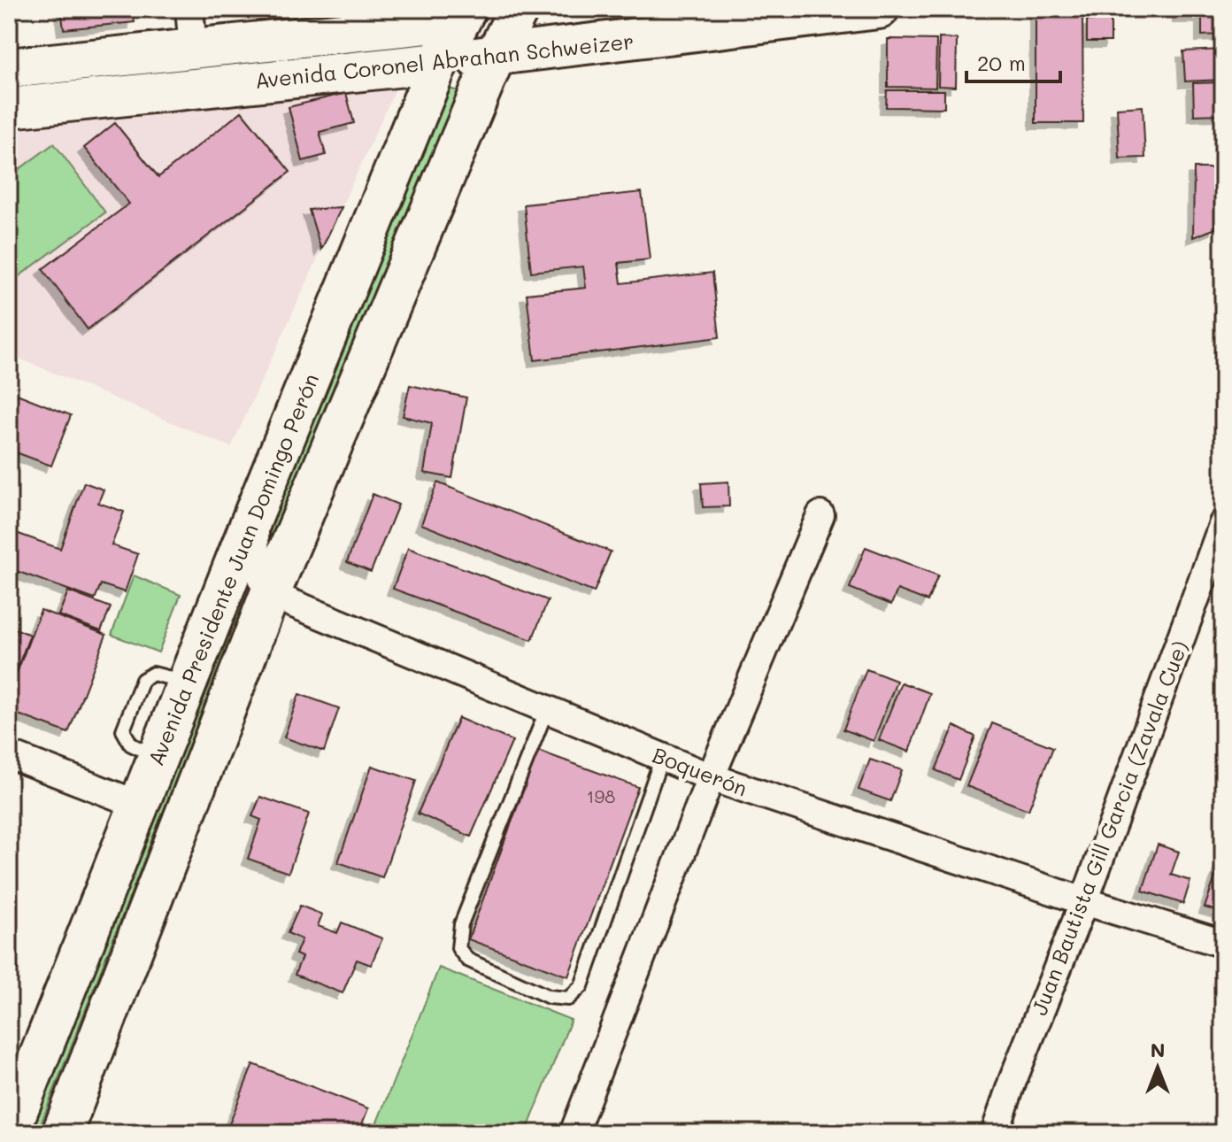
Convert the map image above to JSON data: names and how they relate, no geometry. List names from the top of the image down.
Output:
{
  "streets": {
    "main road": ["Avenida Coronel Abrahan Schweizer", "Avenida Presidente Juan Domingo Perón"],
    "street": ["Boquerón", "Juan Bautista Gill Garcia (Zavala Cue)"]
  },
  "crossings": [
    ["Avenida Coronel Abrahan Schweizer", "Avenida Presidente Juan Domingo Perón"],
    ["Avenida Presidente Juan Domingo Perón", "Boquerón"],
    ["Boquerón", "Juan Bautista Gill Garcia (Zavala Cue)"]
  ],
  "house_numbers": ["198"],
  "scale_bar": "20 m",
  "north": "top"
}
